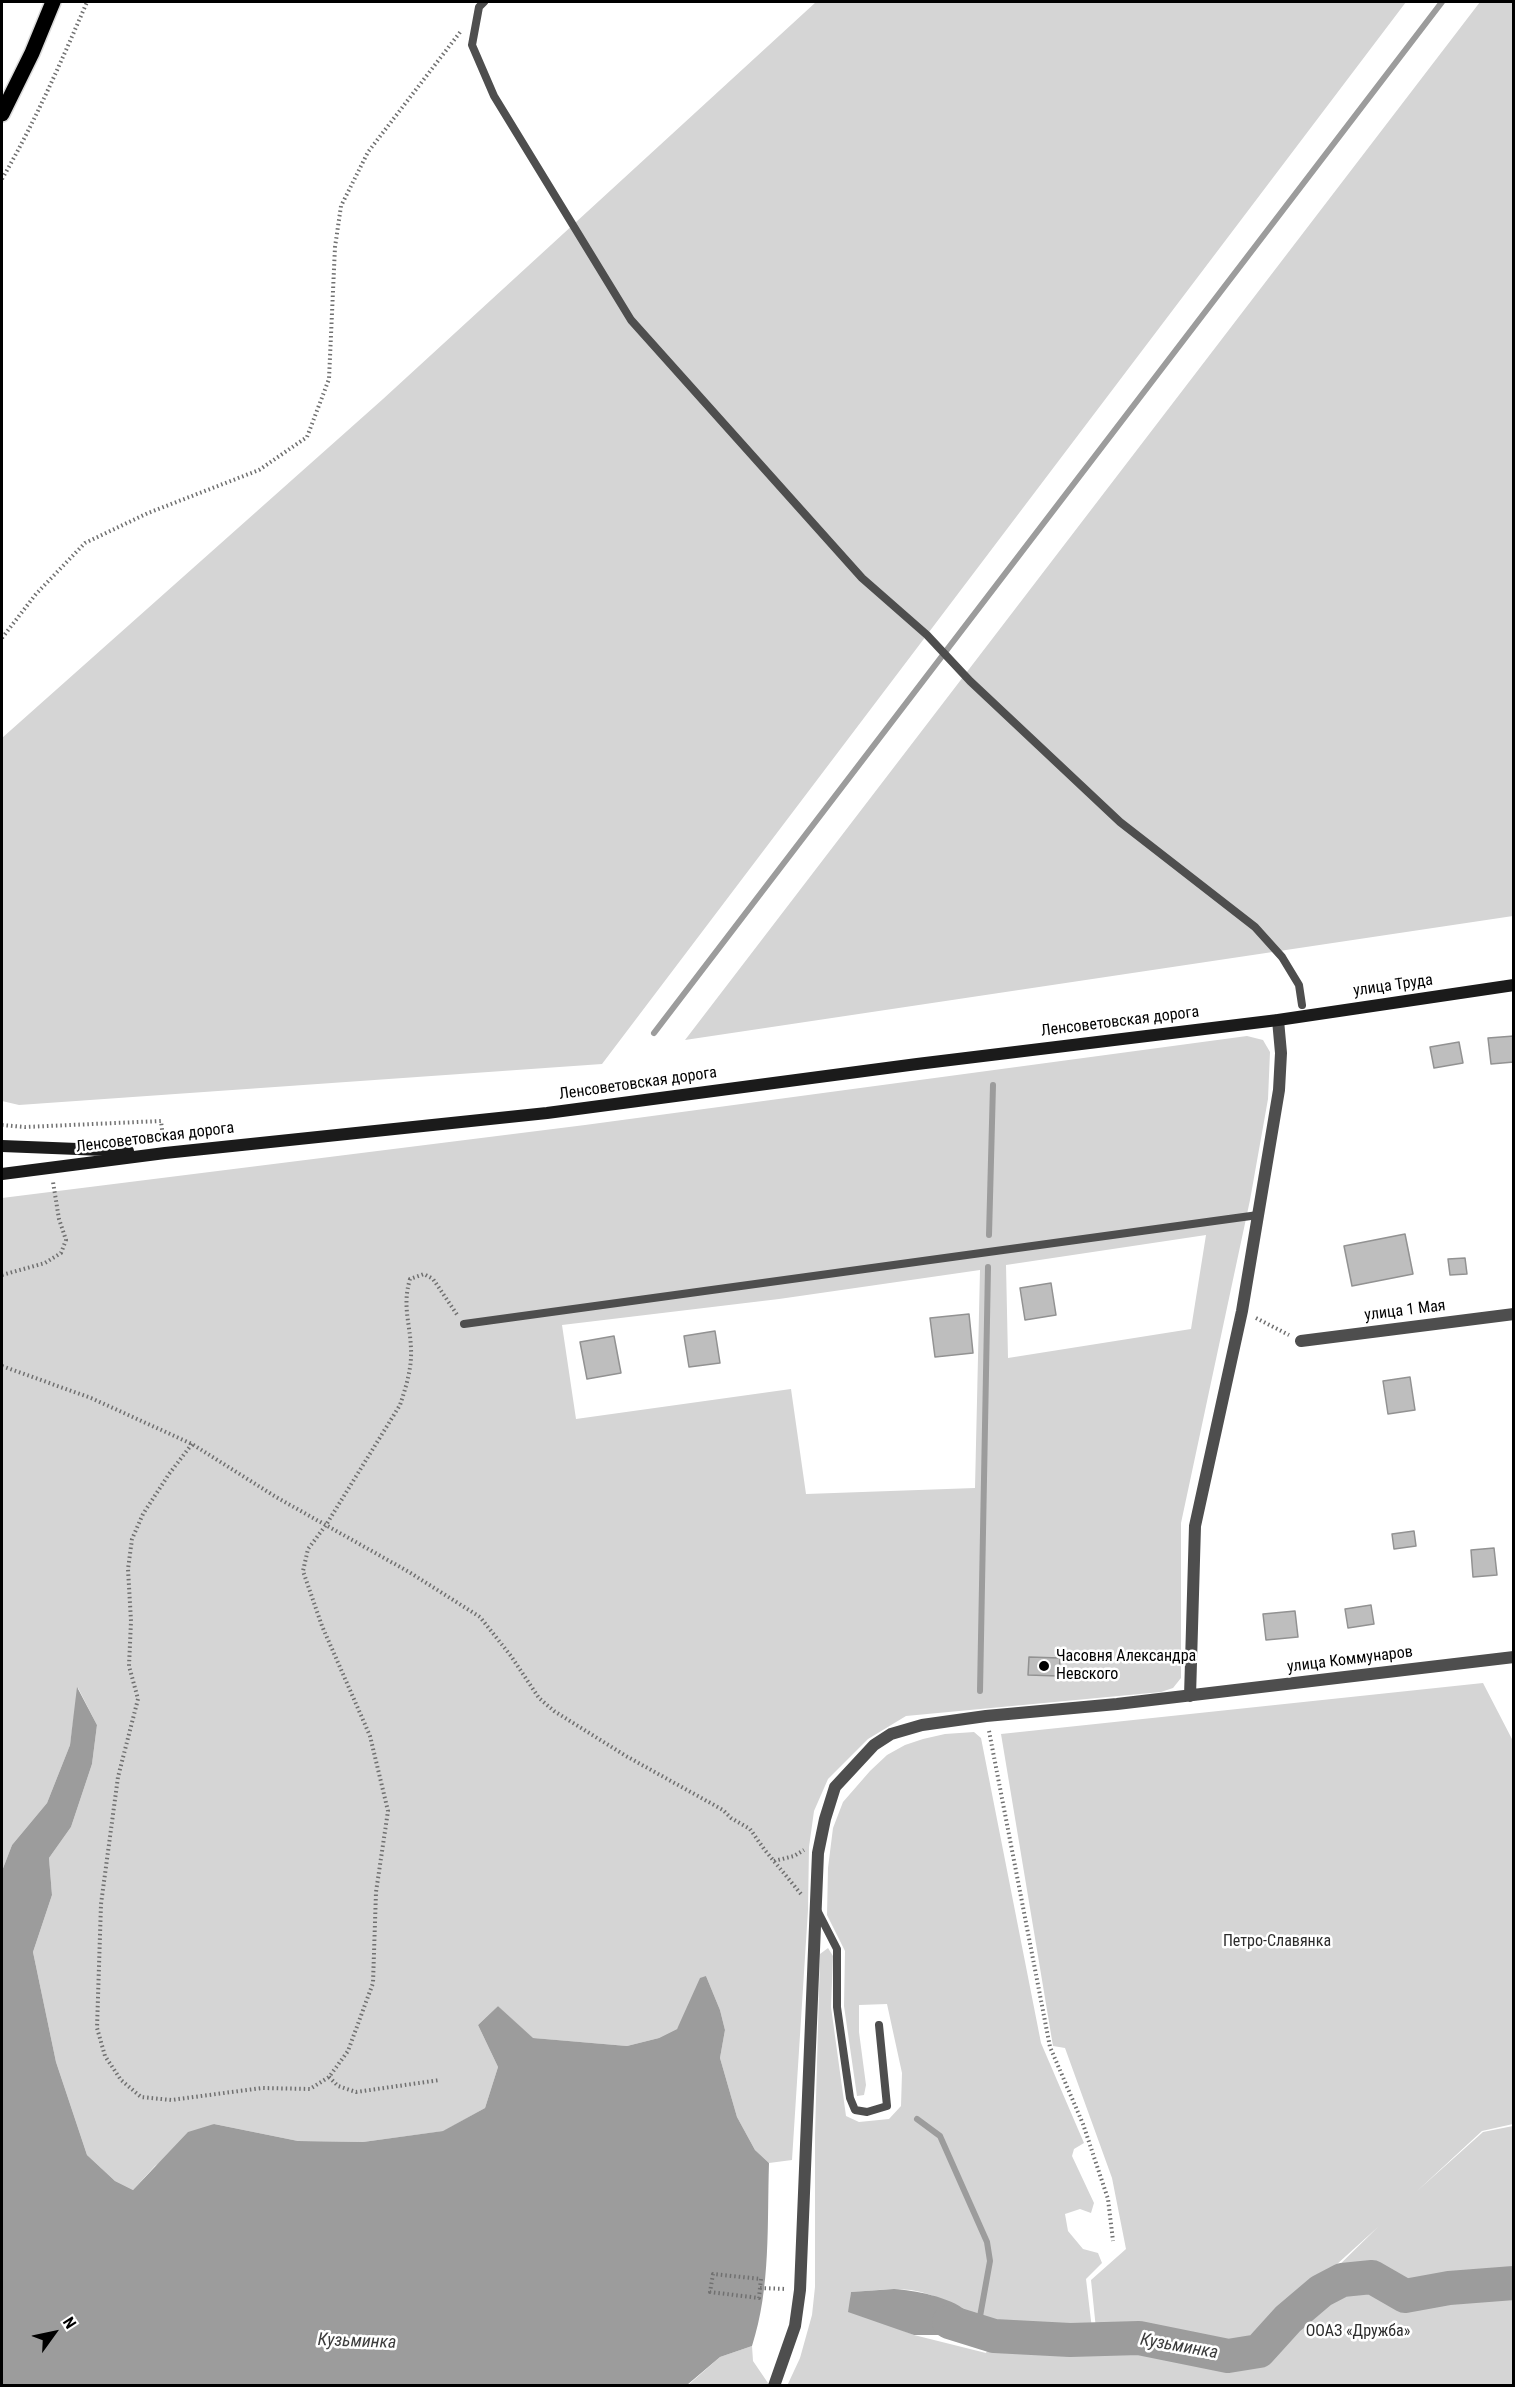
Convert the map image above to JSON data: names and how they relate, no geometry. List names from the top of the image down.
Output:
{
  "streets": {
    "street": [
      "улица Труда",
      "Ленсоветовская дорога",
      "улица 1 Мая",
      "улица Коммунаров"
    ]
  },
  "crossings": [
    ["улица Труда", "Ленсоветовская дорога"]
  ],
  "water": ["Кузьминка"],
  "parks": ["Петро-Славянка", "ООАЗ «Дружба»"],
  "places": ["Часовня Александра Невского"],
  "north": "top right"
}
